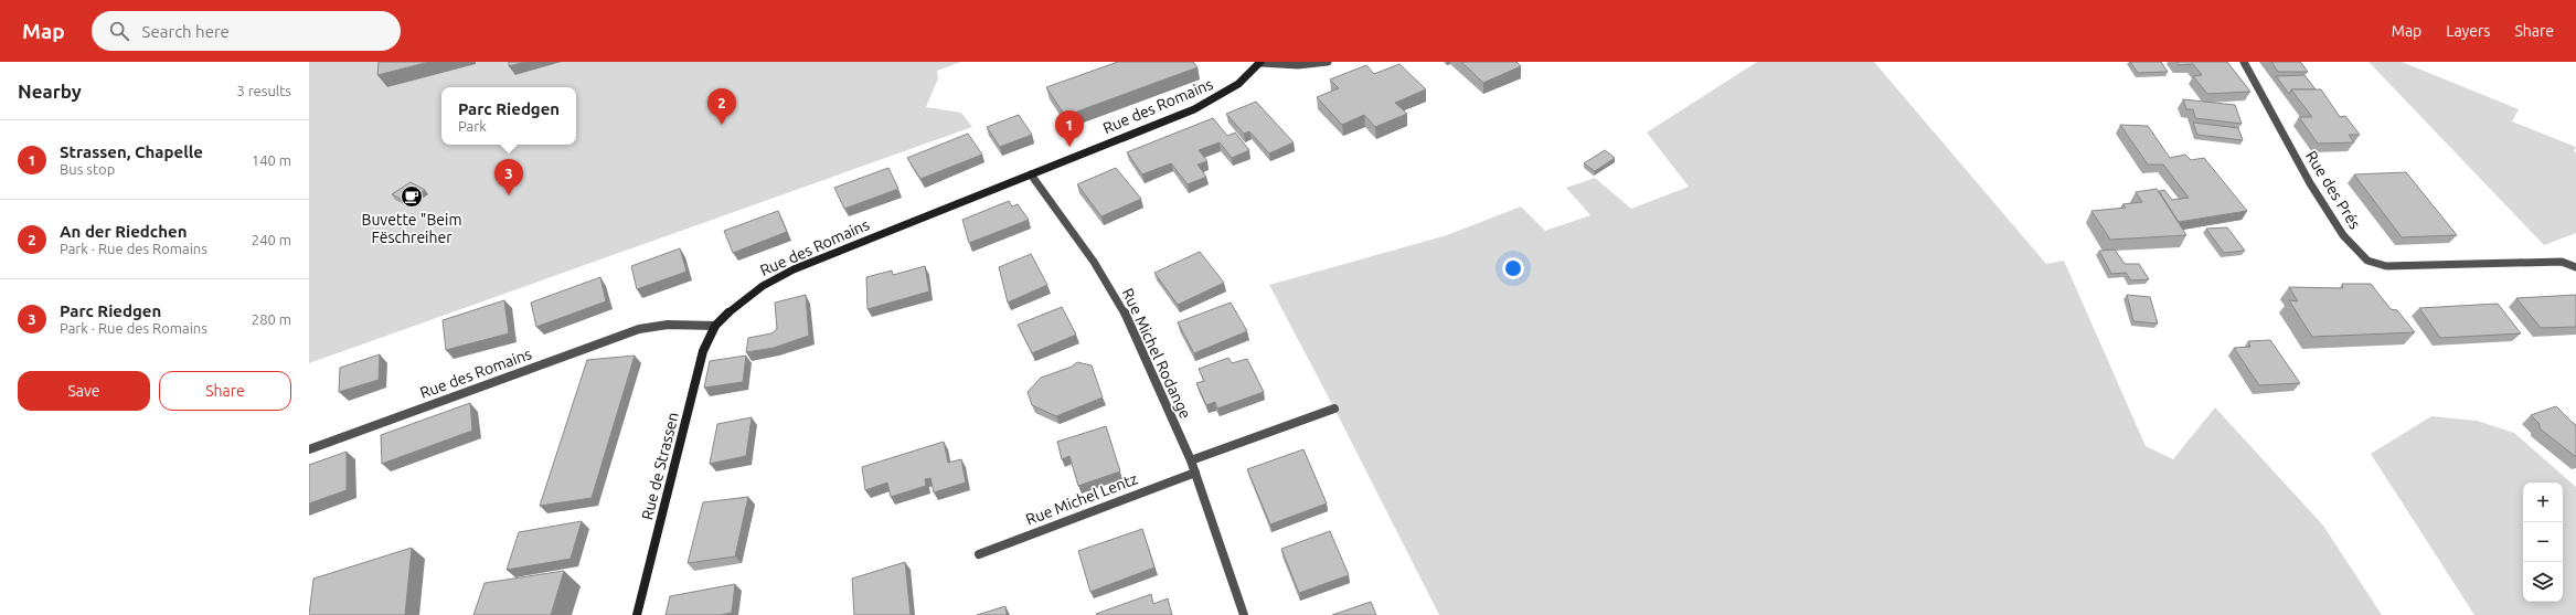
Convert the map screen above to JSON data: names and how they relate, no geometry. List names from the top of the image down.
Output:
{
  "streets": {
    "main road": ["Rue des Romains", "Rue de Strassen"],
    "street": ["Rue des Prés", "Rue Michel Rodange", "Rue Michel Lentz"]
  },
  "crossings": [
    ["Rue des Romains", "Rue Michel Rodange"],
    ["Rue des Romains", "Rue de Strassen"],
    ["Rue Michel Rodange", "Rue Michel Lentz"]
  ],
  "places": {
    "cafe": ["Buvette \"Beim Fëschreiher"]
  },
  "page": {
    "header": "Map",
    "search": "Search here",
    "nav": ["Map", "Layers", "Share"],
    "heading": ["Nearby", "3 results"],
    "popup": ["Parc Riedgen", "Park"],
    "pins": ["2", "1", "3"],
    "list": [
      {
        "mark": "1",
        "name": "Strassen, Chapelle",
        "note": "Bus stop",
        "value": "140 m"
      },
      {
        "mark": "2",
        "name": "An der Riedchen",
        "note": "Park · Rue des Romains",
        "value": "240 m"
      },
      {
        "mark": "3",
        "name": "Parc Riedgen",
        "note": "Park · Rue des Romains",
        "value": "280 m"
      }
    ],
    "buttons": ["Save", "Share"],
    "map_buttons": ["+", "−"]
  }
}
